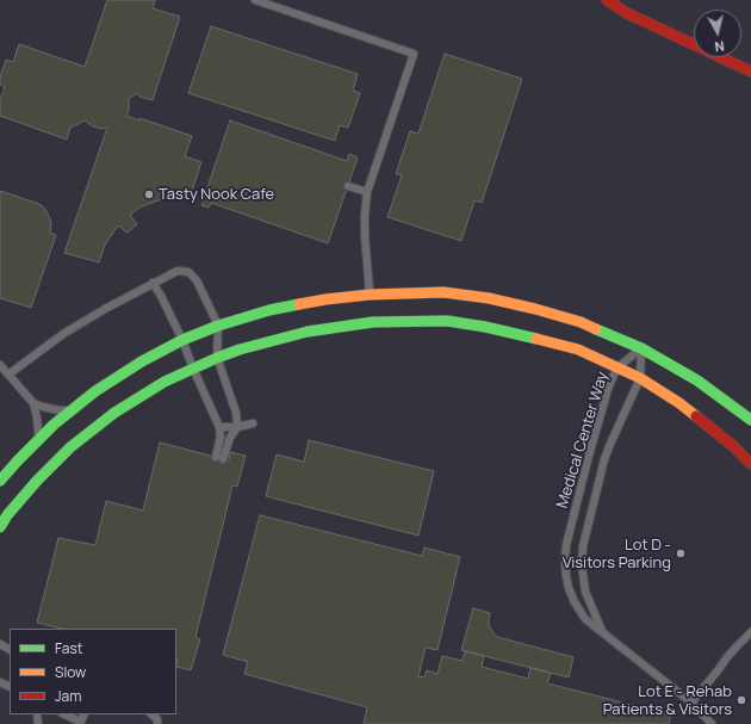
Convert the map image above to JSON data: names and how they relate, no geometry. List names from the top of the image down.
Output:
{
  "streets": {
    "lane": ["Medical Center Way"]
  },
  "places": ["Tasty Nook Cafe", "Lot D - Visitors Parking", "Lot E - Rehab Patients & Visitors"],
  "legend": ["Fast", "Slow", "Jam"],
  "north": "bottom"
}
